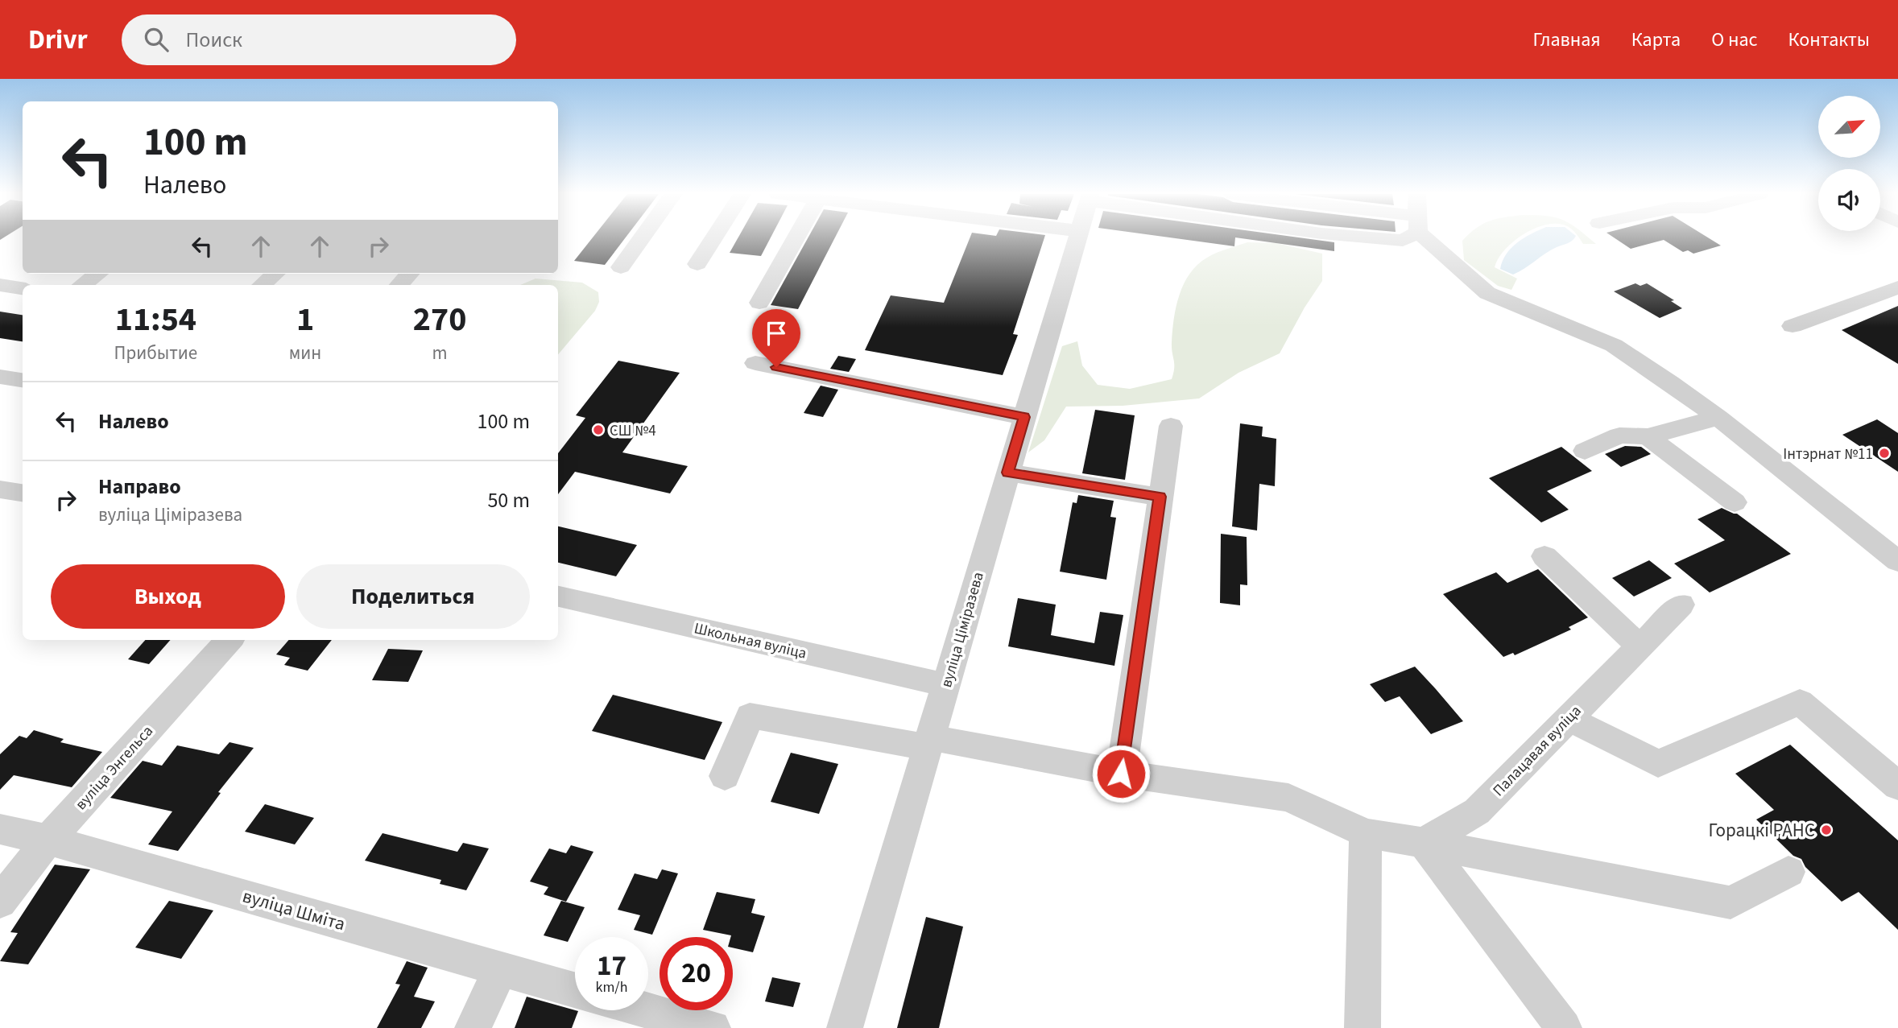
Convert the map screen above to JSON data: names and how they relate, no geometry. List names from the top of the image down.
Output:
{
  "streets": {
    "street": [
      "вуліца Ціміразева",
      "Школьная вуліца",
      "Палацавая вуліца",
      "вуліца Энгельса",
      "вуліца Шміта"
    ]
  },
  "crossings": [
    ["вуліца Ціміразева", "Школьная вуліца"],
    ["вуліца Энгельса", "вуліца Шміта"]
  ],
  "places": ["СШ №4", "Інтэрнат №11", "Горацкі РАНС"],
  "north": "top right",
  "page": {
    "header": "Drivr",
    "search": "Поиск",
    "nav": [
      "Главная",
      "Карта",
      "О нас",
      "Контакты"
    ],
    "turn": ["100 m", "Налево"],
    "eta": [
      "11:54",
      "Прибытие",
      "1",
      "мин",
      "270",
      "m"
    ],
    "list": [
      {
        "name": "Налево",
        "value": "100 m"
      },
      {
        "name": "Направо",
        "note": "вуліца Ціміразева",
        "value": "50 m"
      }
    ],
    "buttons": ["Выход", "Поделиться"],
    "speed": "17 km/h",
    "limit": "20"
  }
}
